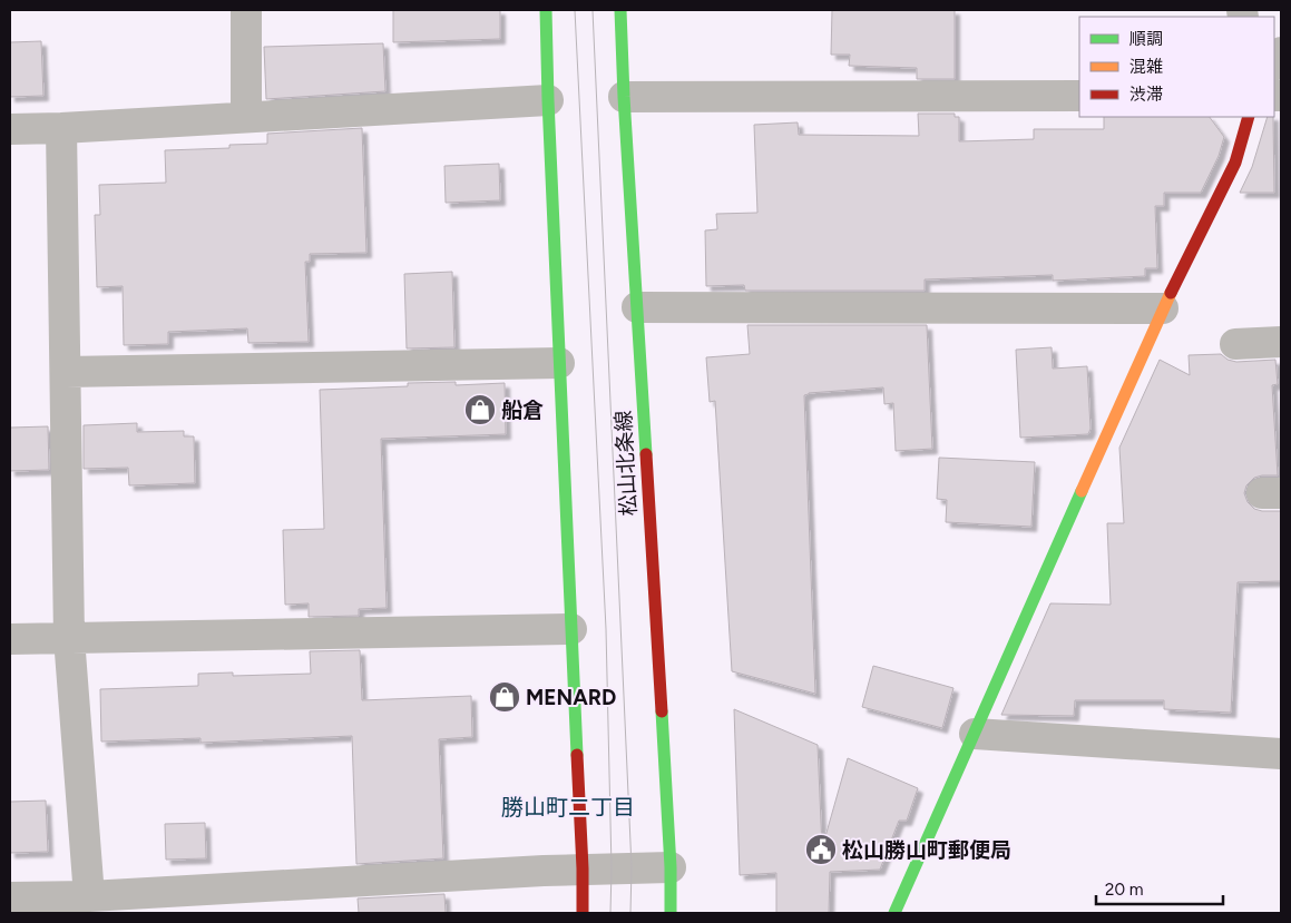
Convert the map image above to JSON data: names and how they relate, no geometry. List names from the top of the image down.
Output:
{
  "streets": {
    "main road": ["松山北条線"]
  },
  "districts": ["勝山町二丁目"],
  "places": {
    "shop": ["船倉", "MENARD"],
    "public building": ["松山勝山町郵便局"]
  },
  "legend": ["順調", "混雑", "渋滞"],
  "scale_bar": "20 m"
}
